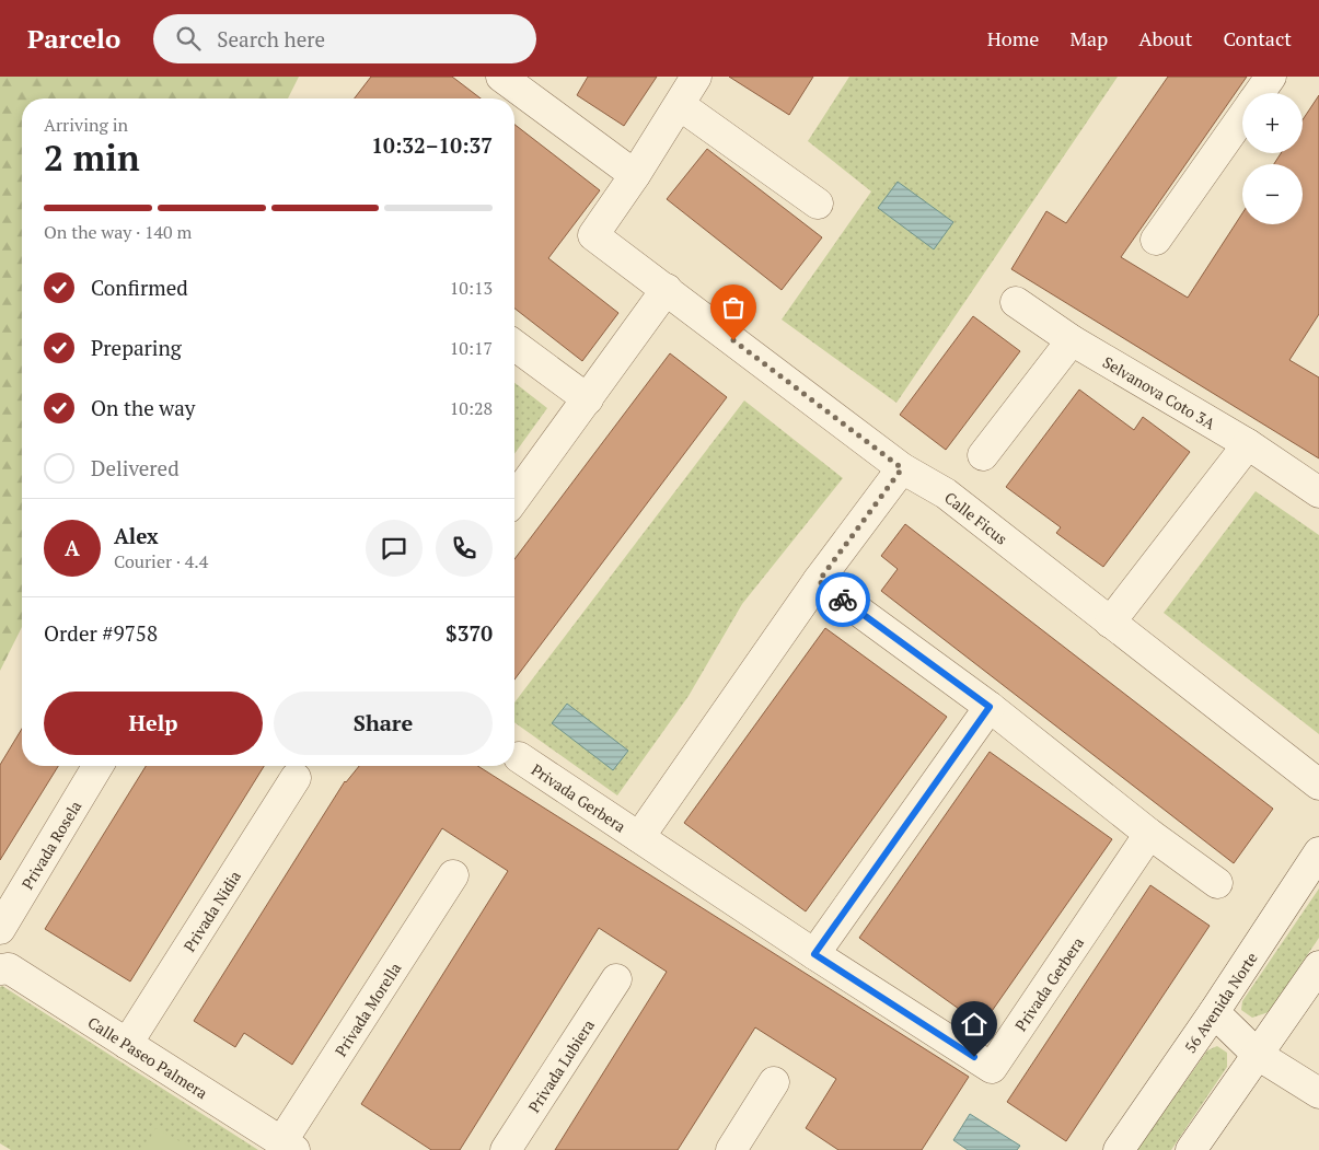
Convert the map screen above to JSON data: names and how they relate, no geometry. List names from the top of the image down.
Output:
{
  "streets": {
    "street": [
      "Selvanova Coto 3A",
      "Calle Ficus",
      "Privada Gerbera",
      "Privada Rosela",
      "Privada Nidia",
      "56 Avenida Norte",
      "Privada Morella",
      "Calle Paseo Palmera",
      "Privada Lubiera"
    ]
  },
  "crossings": [
    ["Calle Ficus", "Privada Gerbera"],
    ["Privada Nidia", "Calle Paseo Palmera"],
    ["Privada Morella", "Calle Paseo Palmera"]
  ],
  "page": {
    "header": "Parcelo",
    "search": "Search here",
    "nav": [
      "Home",
      "Map",
      "About",
      "Contact"
    ],
    "map_buttons": ["+", "−"],
    "heading": ["2 min", "Arriving in", "10:32–10:37"],
    "panel": [
      "Alex",
      "Courier · 4.4",
      "Order #9758",
      "$370"
    ],
    "bar": "On the way · 140 m",
    "list": [
      ["Confirmed", "10:13"],
      ["Preparing", "10:17"],
      ["On the way", "10:28"],
      "Delivered"
    ],
    "round": "A",
    "buttons": ["Help", "Share"]
  }
}
